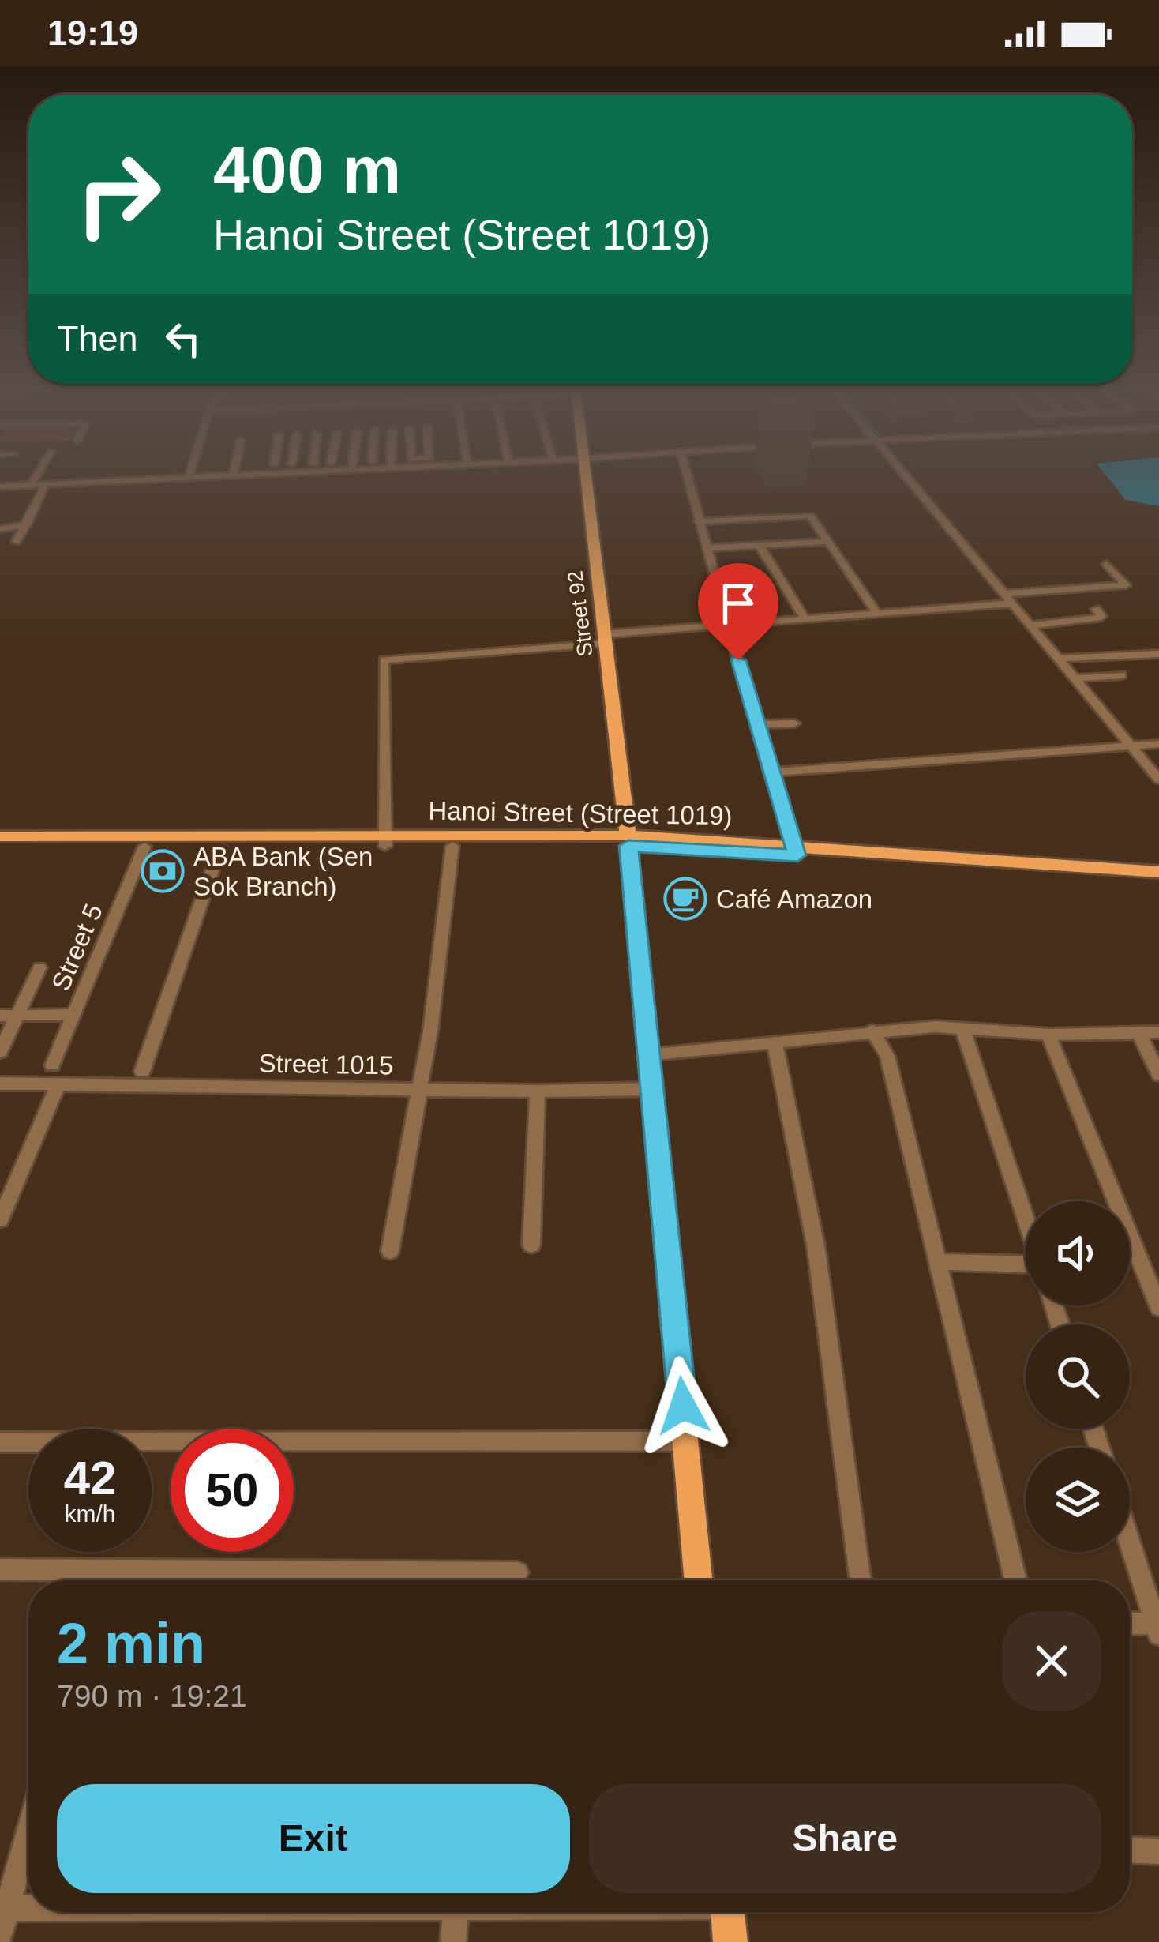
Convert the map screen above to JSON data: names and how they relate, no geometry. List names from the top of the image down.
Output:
{
  "streets": {
    "main road": ["Street 92", "Hanoi Street (Street 1019)"],
    "street": ["Street 5", "Street 1015"]
  },
  "crossings": [
    ["Street 92", "Hanoi Street (Street 1019)"],
    ["Street 92", "Street 1015"],
    ["Hanoi Street (Street 1019)", "Street 5"]
  ],
  "places": {
    "bank": ["ABA Bank (Sen Sok Branch)"],
    "cafe": ["Café Amazon"]
  },
  "page": {
    "status": "19:19",
    "turn": ["400 m", "Hanoi Street (Street 1019)"],
    "then": "Then",
    "speed": "42 km/h",
    "limit": "50",
    "heading": ["2 min", "790 m · 19:21"],
    "buttons": ["Exit", "Share"]
  }
}
